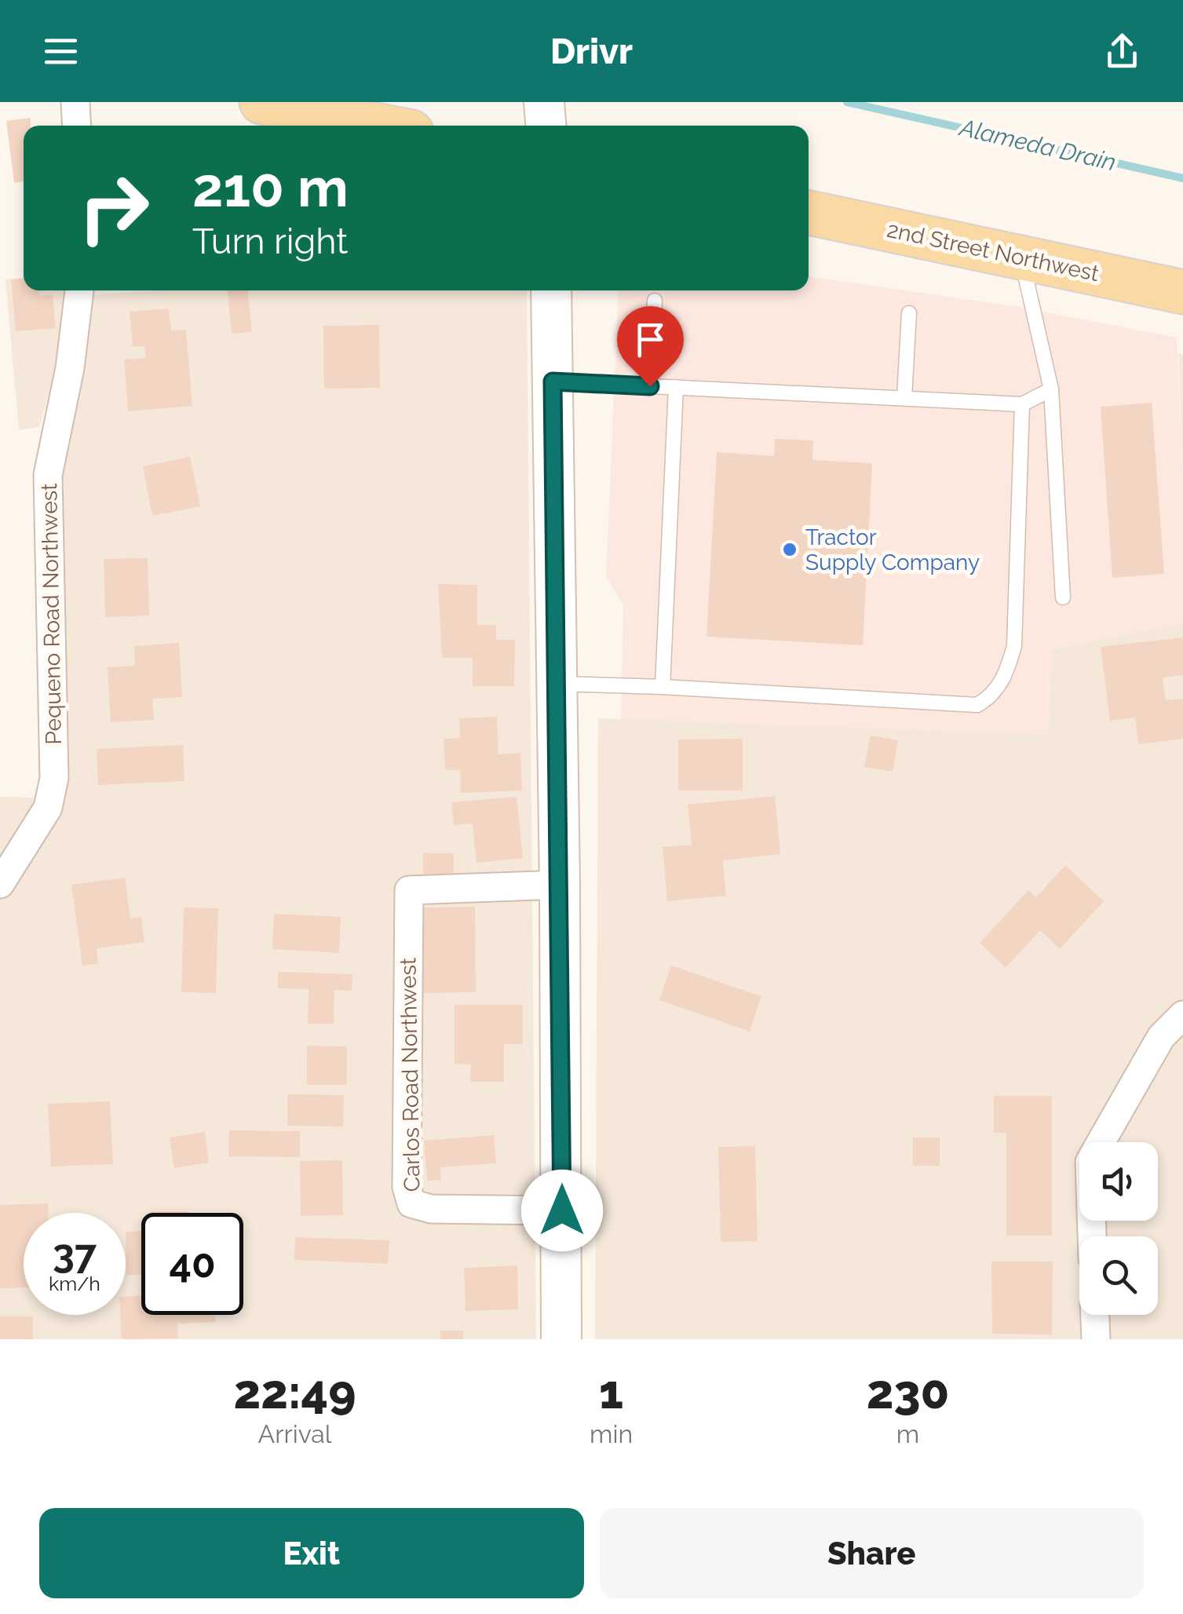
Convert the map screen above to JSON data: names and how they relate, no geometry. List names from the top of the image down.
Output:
{
  "streets": {
    "main road": ["2nd Street Northwest"],
    "street": ["Pequeno Road Northwest", "Carlos Road Northwest"]
  },
  "water": ["Alameda Drain"],
  "places": ["Tractor Supply Company"],
  "page": {
    "header": "Drivr",
    "turn": ["210 m", "Turn right"],
    "speed": "37 km/h",
    "limit": "40",
    "eta": [
      "22:49",
      "Arrival",
      "1",
      "min",
      "230",
      "m"
    ],
    "buttons": ["Exit", "Share"]
  }
}
